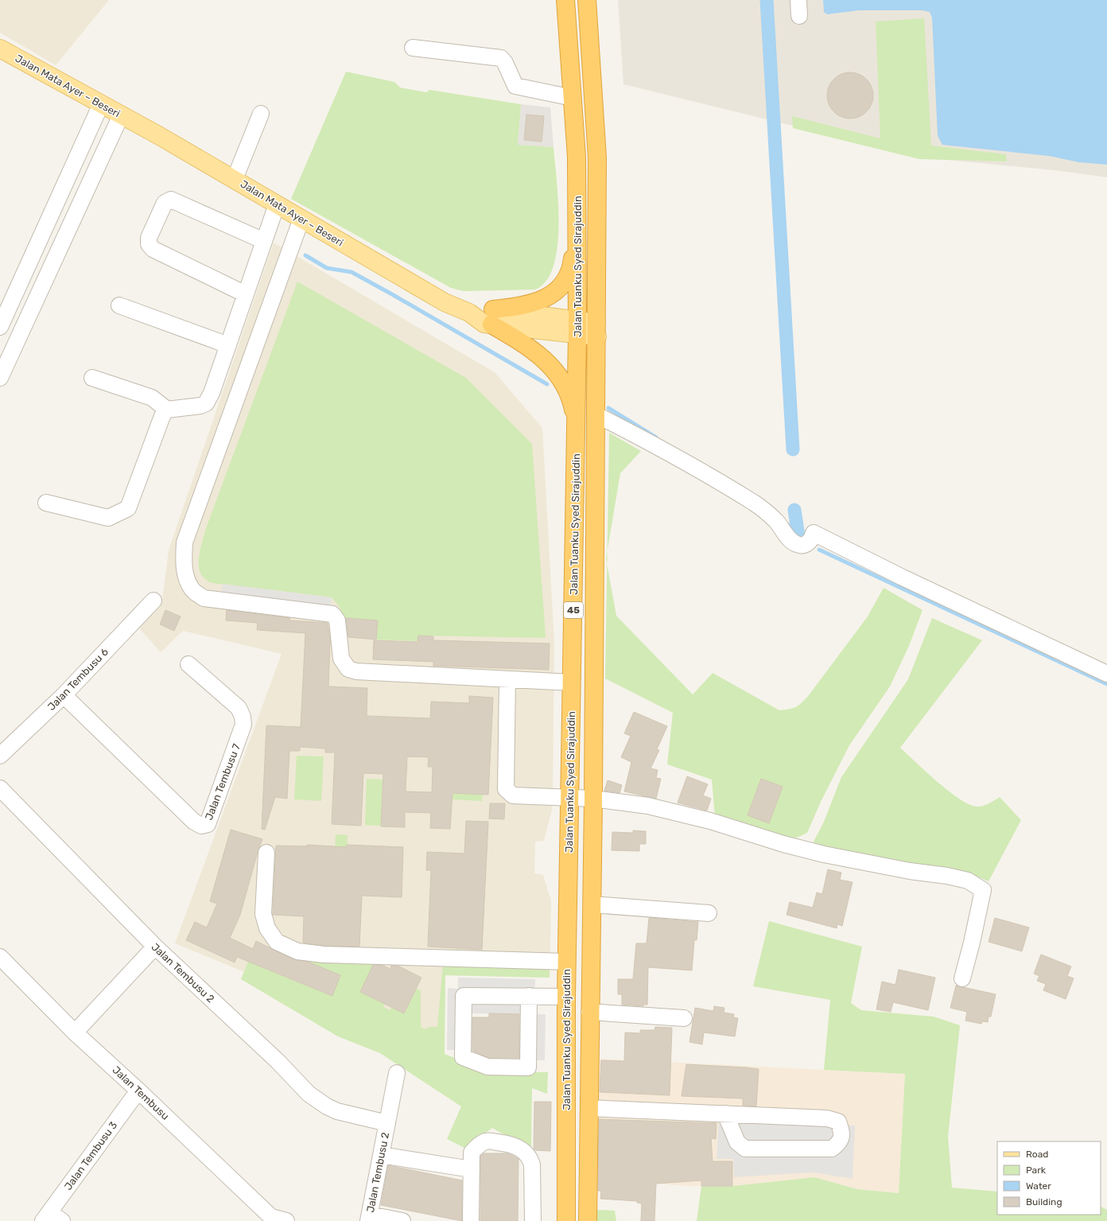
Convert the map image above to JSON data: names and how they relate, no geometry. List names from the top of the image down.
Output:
{
  "streets": {
    "highway": ["Jalan Tuanku Syed Sirajuddin", "45"],
    "main road": ["Jalan Mata Ayer – Beseri"],
    "street": [
      "Jalan Tembusu 6",
      "Jalan Tembusu 7",
      "Jalan Tembusu 2",
      "Jalan Tembusu",
      "Jalan Tembusu 3"
    ]
  },
  "crossings": [
    ["Jalan Mata Ayer – Beseri", "Jalan Tuanku Syed Sirajuddin"],
    ["Jalan Tembusu 6", "Jalan Tembusu 7"],
    ["Jalan Tembusu", "Jalan Tembusu 3"]
  ],
  "legend": [
    "Road",
    "Park",
    "Water",
    "Building"
  ]
}
